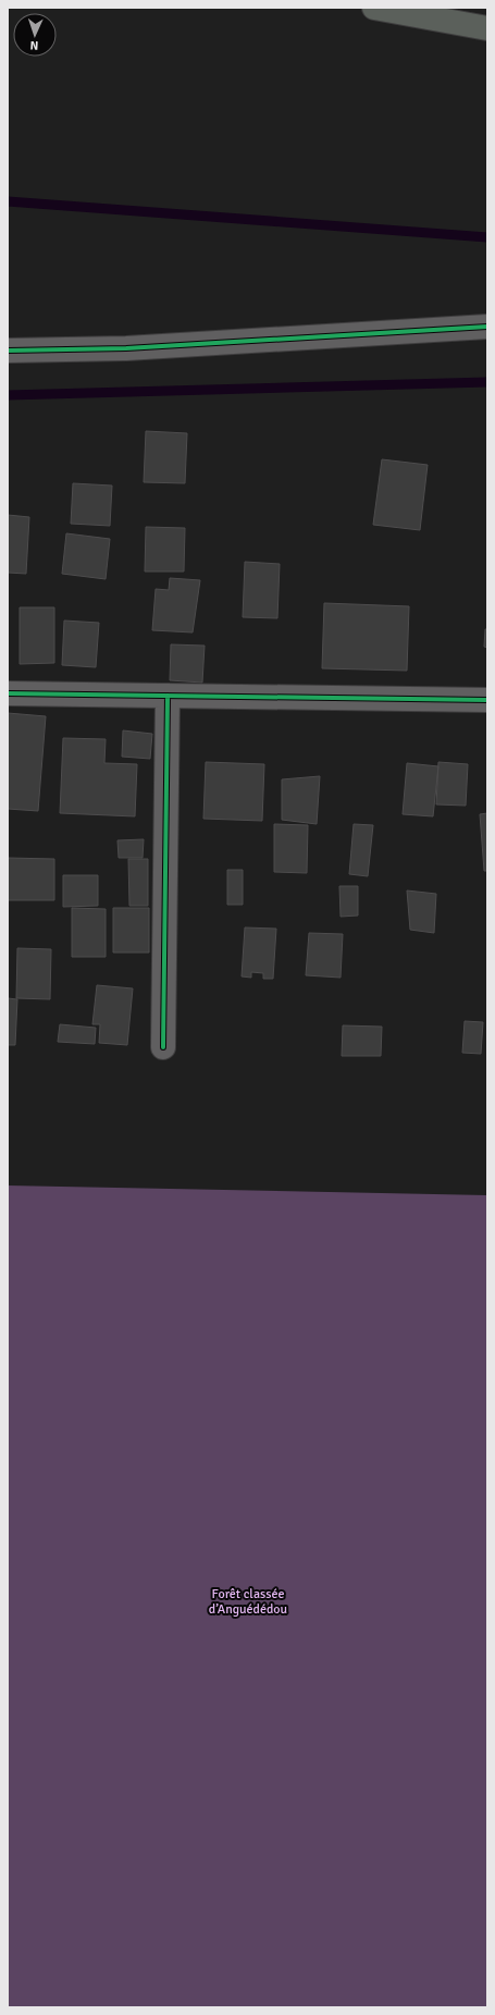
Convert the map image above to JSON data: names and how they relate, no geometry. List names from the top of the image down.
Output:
{
  "parks": ["Forêt classée d’Anguédédou"],
  "north": "bottom"
}
